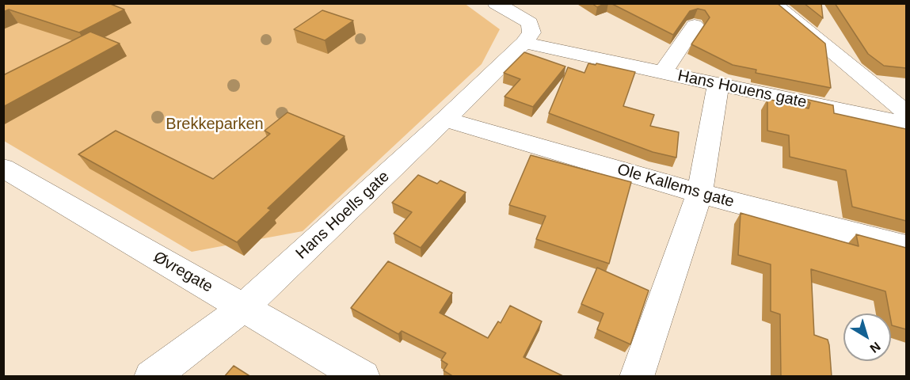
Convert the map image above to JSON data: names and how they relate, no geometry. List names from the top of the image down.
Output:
{
  "streets": {
    "street": [
      "Hans Houens gate",
      "Ole Kallems gate",
      "Hans Hoells gate",
      "Øvregate"
    ]
  },
  "crossings": [
    ["Hans Houens gate", "Hans Hoells gate"],
    ["Ole Kallems gate", "Hans Hoells gate"],
    ["Hans Hoells gate", "Øvregate"]
  ],
  "parks": ["Brekkeparken"],
  "north": "bottom right"
}
